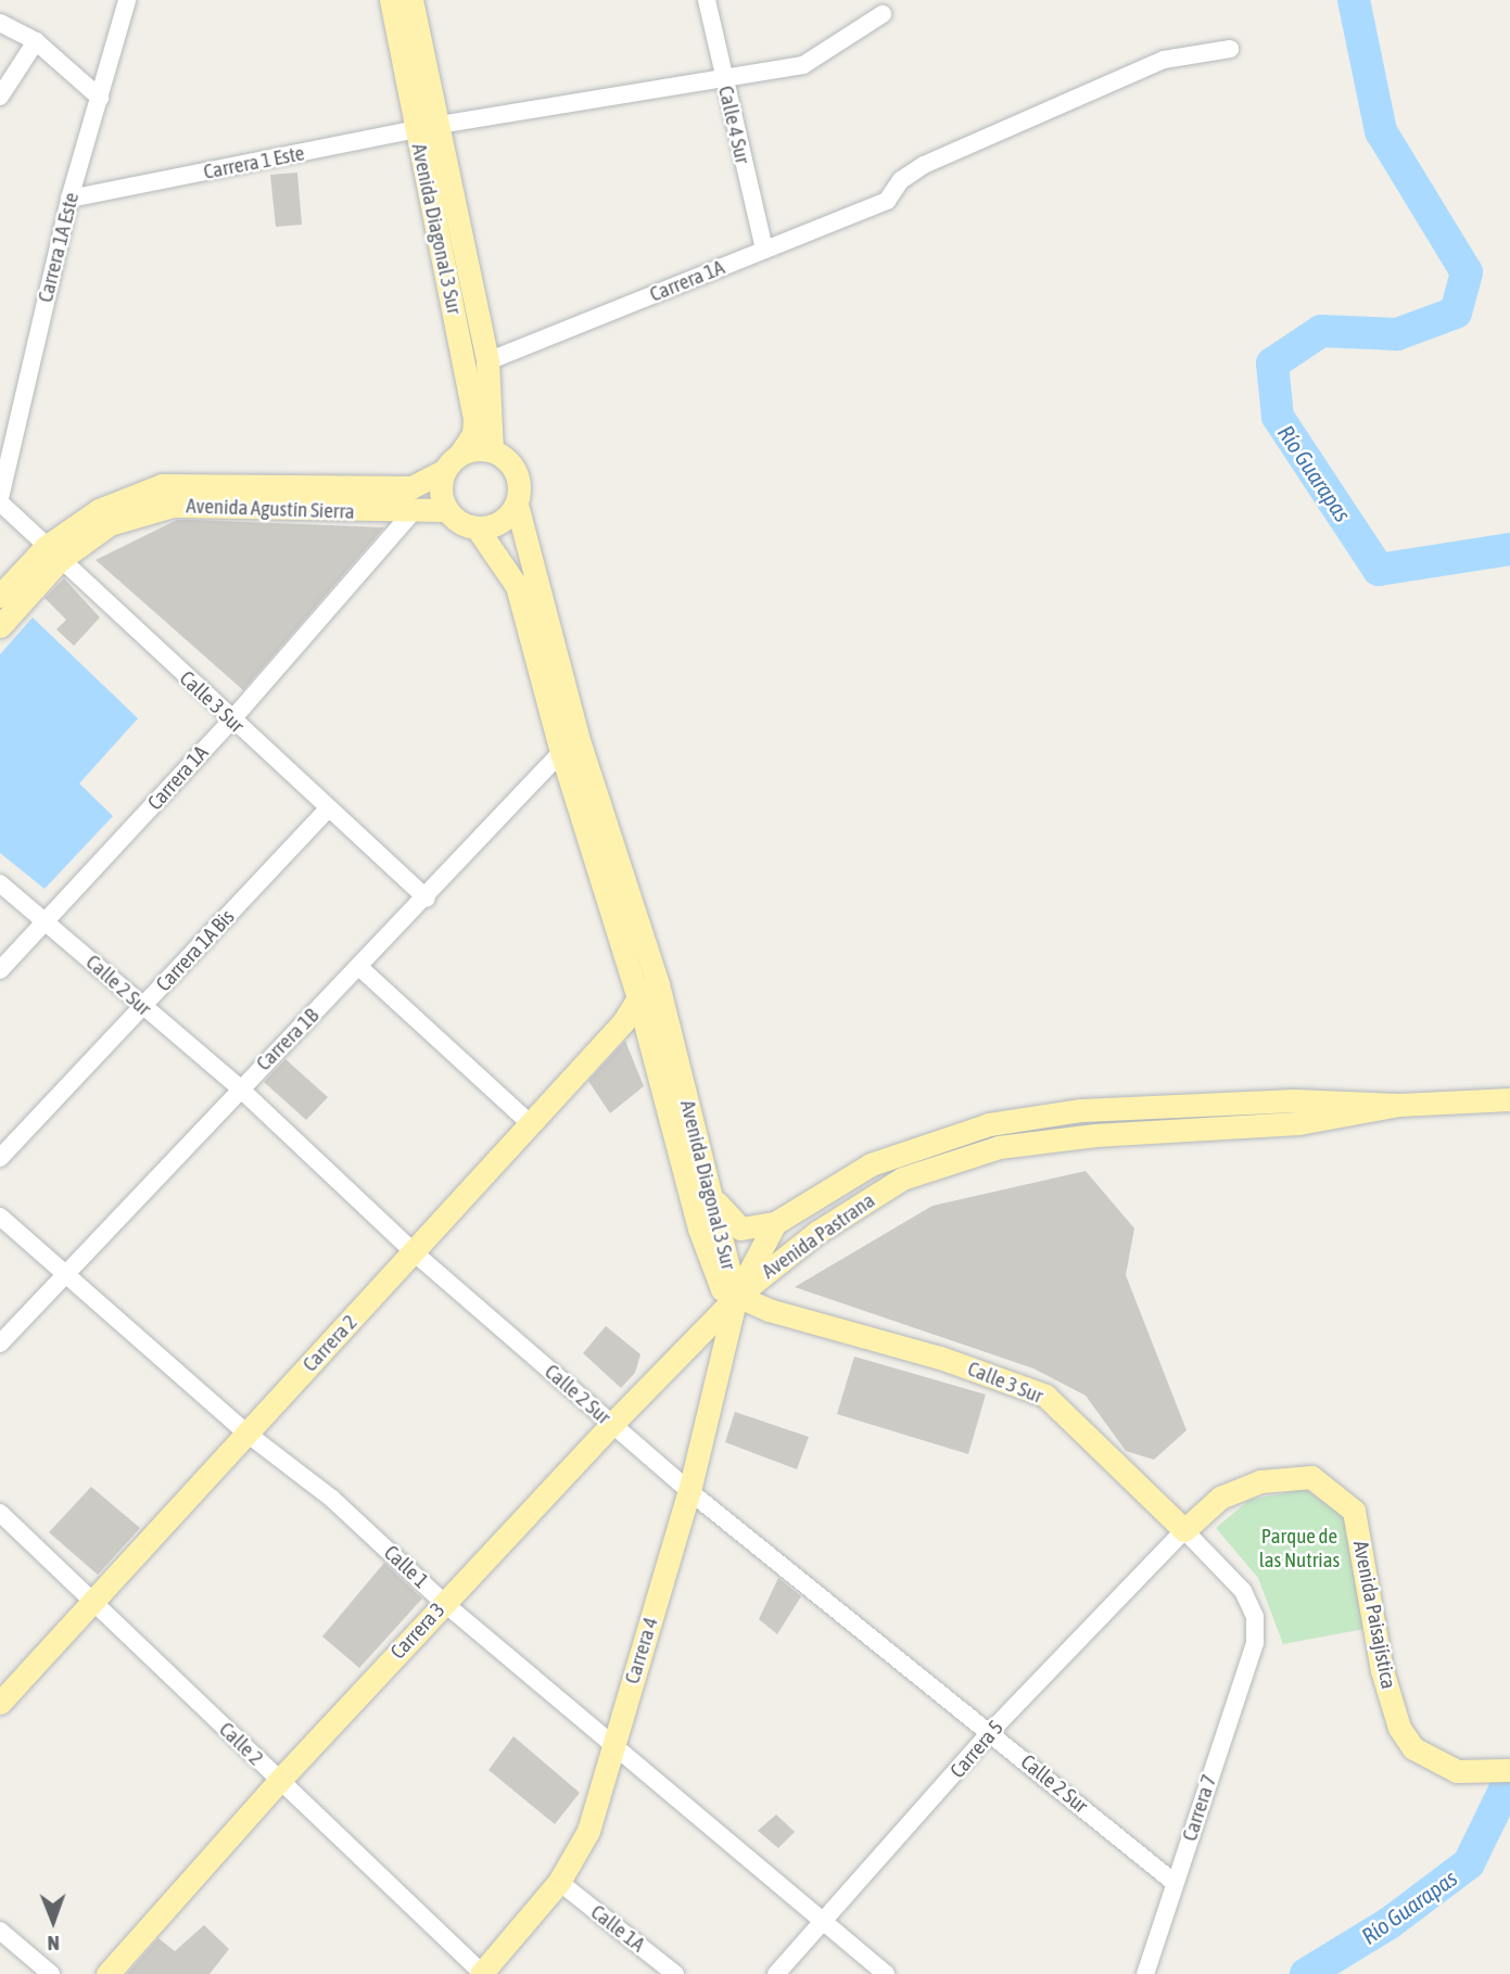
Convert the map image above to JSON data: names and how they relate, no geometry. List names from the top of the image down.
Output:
{
  "streets": {
    "main road": [
      "Avenida Diagonal 3 Sur",
      "Avenida Agustín Sierra",
      "Calle 3 Sur",
      "Avenida Pastrana",
      "Carrera 2",
      "Avenida Paisajística",
      "Carrera 3",
      "Carrera 4"
    ],
    "street": [
      "Calle 4 Sur",
      "Carrera 1 Este",
      "Carrera 1A Este",
      "Carrera 1A",
      "Carrera 1A Bis",
      "Calle 2 Sur",
      "Carrera 1B",
      "Calle 1",
      "Calle 2",
      "Carrera 5",
      "Carrera 7",
      "Calle 1A"
    ]
  },
  "crossings": [
    ["Calle 4 Sur", "Carrera 1 Este"],
    ["Calle 4 Sur", "Carrera 1A"],
    ["Carrera 1 Este", "Avenida Diagonal 3 Sur"],
    ["Carrera 1 Este", "Carrera 1A Este"],
    ["Avenida Diagonal 3 Sur", "Carrera 1A"],
    ["Avenida Diagonal 3 Sur", "Avenida Agustín Sierra"],
    ["Avenida Diagonal 3 Sur", "Calle 3 Sur"],
    ["Avenida Diagonal 3 Sur", "Carrera 1B"],
    ["Avenida Diagonal 3 Sur", "Avenida Pastrana"],
    ["Avenida Diagonal 3 Sur", "Carrera 2"],
    ["Avenida Diagonal 3 Sur", "Carrera 3"],
    ["Avenida Diagonal 3 Sur", "Carrera 4"],
    ["Carrera 1A Este", "Calle 3 Sur"],
    ["Carrera 1A", "Avenida Agustín Sierra"],
    ["Carrera 1A", "Calle 3 Sur"],
    ["Carrera 1A", "Calle 2 Sur"],
    ["Avenida Agustín Sierra", "Calle 3 Sur"],
    ["Calle 3 Sur", "Carrera 1A Bis"],
    ["Calle 3 Sur", "Carrera 1B"],
    ["Calle 3 Sur", "Avenida Pastrana"],
    ["Calle 3 Sur", "Avenida Paisajística"],
    ["Calle 3 Sur", "Carrera 3"],
    ["Calle 3 Sur", "Carrera 4"],
    ["Calle 3 Sur", "Carrera 5"],
    ["Calle 3 Sur", "Carrera 7"],
    ["Carrera 1A Bis", "Calle 2 Sur"],
    ["Calle 2 Sur", "Carrera 1B"],
    ["Calle 2 Sur", "Carrera 2"],
    ["Calle 2 Sur", "Carrera 3"],
    ["Calle 2 Sur", "Carrera 4"],
    ["Calle 2 Sur", "Carrera 5"],
    ["Calle 2 Sur", "Carrera 7"],
    ["Carrera 1B", "Calle 1"],
    ["Avenida Pastrana", "Carrera 3"],
    ["Avenida Pastrana", "Carrera 4"],
    ["Carrera 2", "Calle 1"],
    ["Carrera 2", "Calle 2"],
    ["Calle 1", "Carrera 3"],
    ["Calle 1", "Carrera 4"],
    ["Calle 1", "Carrera 5"],
    ["Avenida Paisajística", "Carrera 5"],
    ["Carrera 3", "Carrera 4"],
    ["Carrera 3", "Calle 2"],
    ["Carrera 4", "Calle 2"],
    ["Carrera 4", "Calle 1A"]
  ],
  "water": ["Río Guarapas"],
  "parks": ["Parque de las Nutrias"],
  "north": "bottom"
}
